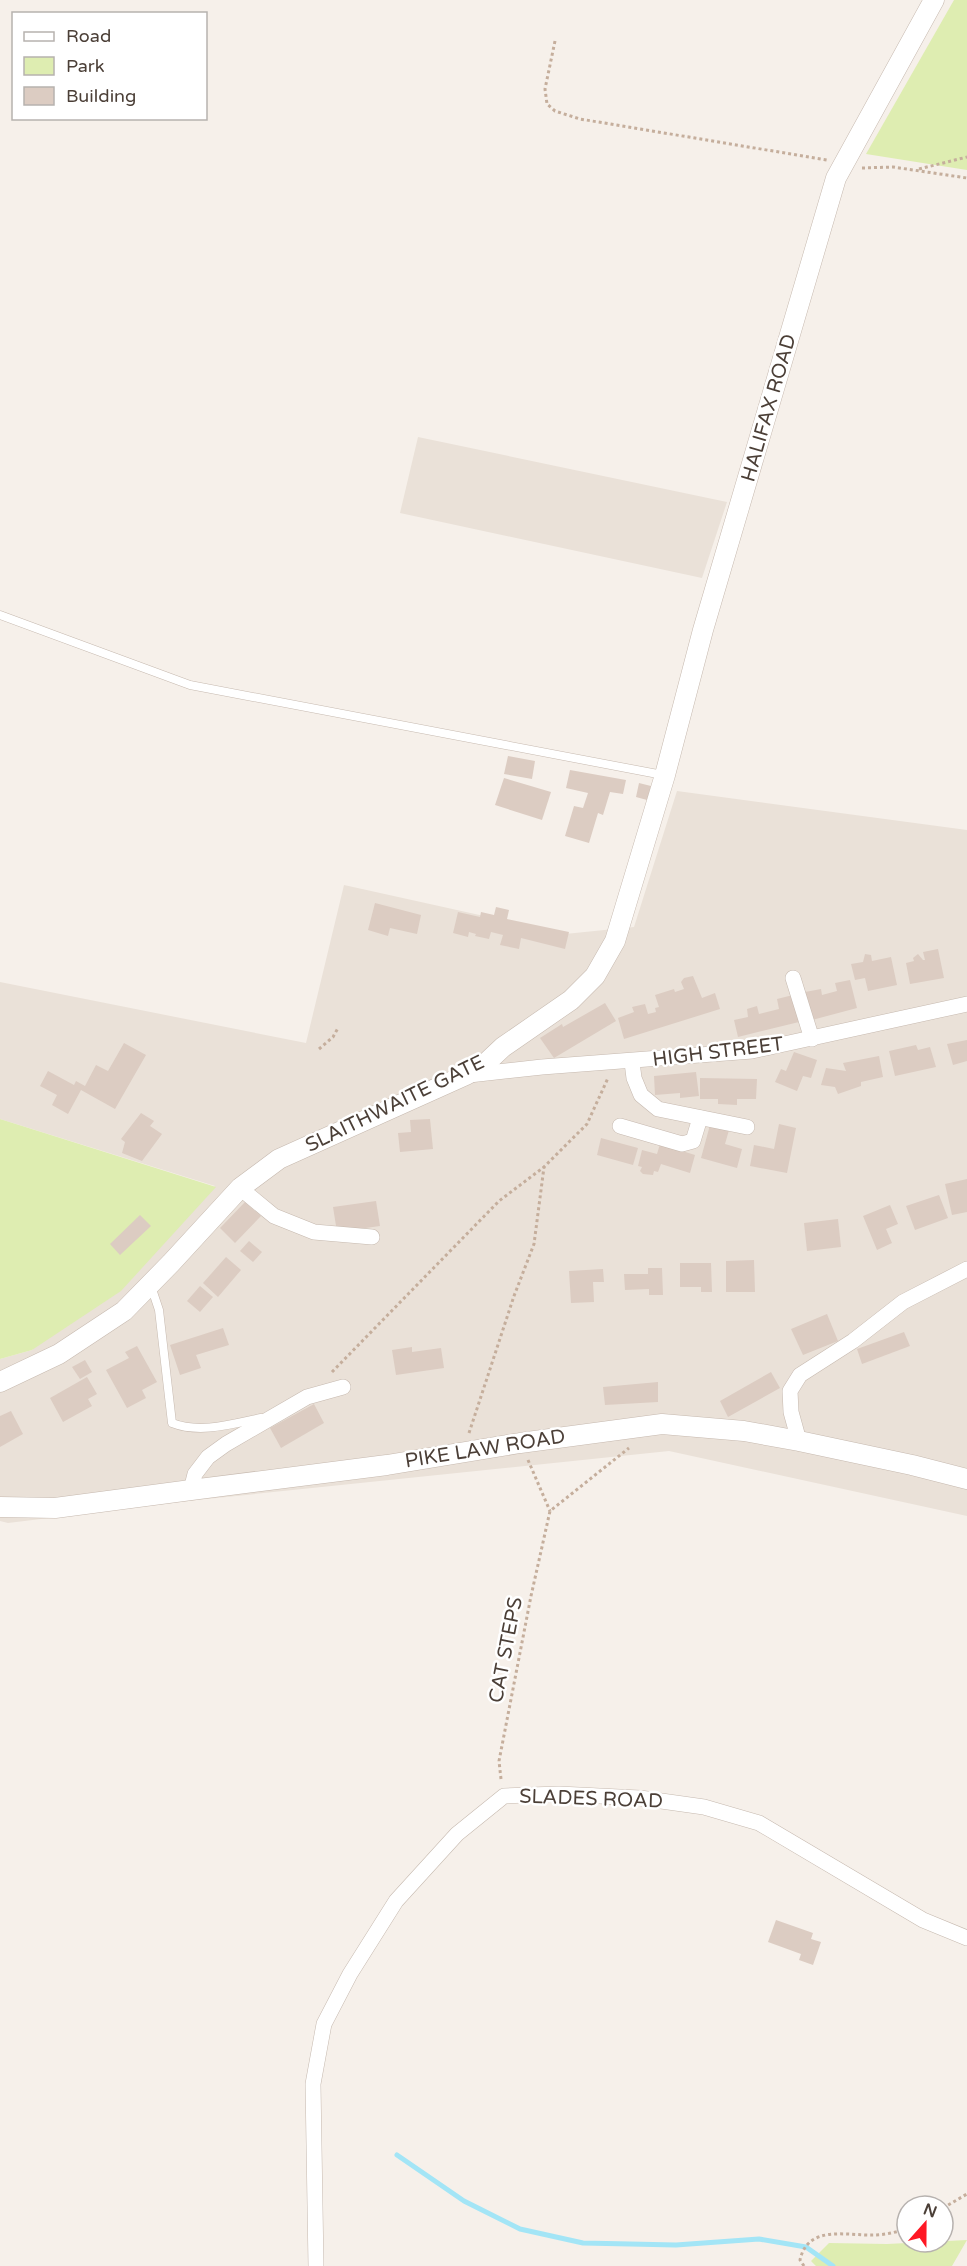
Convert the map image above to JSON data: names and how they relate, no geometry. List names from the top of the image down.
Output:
{
  "streets": {
    "street": [
      "HALIFAX ROAD",
      "HIGH STREET",
      "SLAITHWAITE GATE",
      "PIKE LAW ROAD",
      "SLADES ROAD"
    ],
    "path": ["CAT STEPS"]
  },
  "crossings": [
    ["HALIFAX ROAD", "SLAITHWAITE GATE"],
    ["HIGH STREET", "SLAITHWAITE GATE"],
    ["CAT STEPS", "SLADES ROAD"]
  ],
  "legend": ["Road", "Park", "Building"],
  "north": "top"
}
